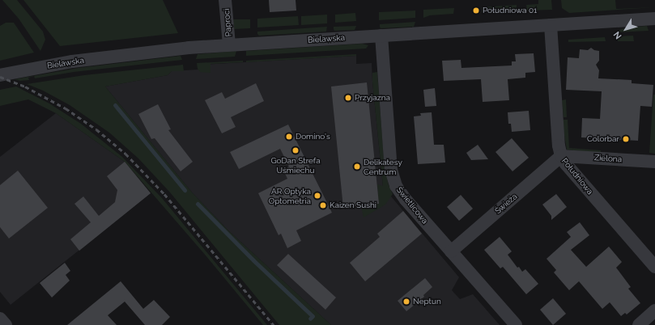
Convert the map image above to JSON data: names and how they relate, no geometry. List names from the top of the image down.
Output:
{
  "streets": {
    "street": [
      "Paproci",
      "Bielawska",
      "Zielona",
      "Południowa",
      "Świeża",
      "Świetlicowa"
    ]
  },
  "crossings": [
    ["Paproci", "Bielawska"],
    ["Bielawska", "Południowa"],
    ["Bielawska", "Świetlicowa"],
    ["Zielona", "Południowa"],
    ["Zielona", "Świeża"],
    ["Południowa", "Świeża"],
    ["Świeża", "Świetlicowa"]
  ],
  "places": [
    "Południowa 01",
    "Przyjazna",
    "Domino's",
    "Colorbar",
    "GoDan Strefa Uśmiechu",
    "Delikatesy Centrum",
    "AR Optyka Optometria",
    "Kaizen Sushi",
    "Neptun"
  ],
  "north": "bottom left"
}
